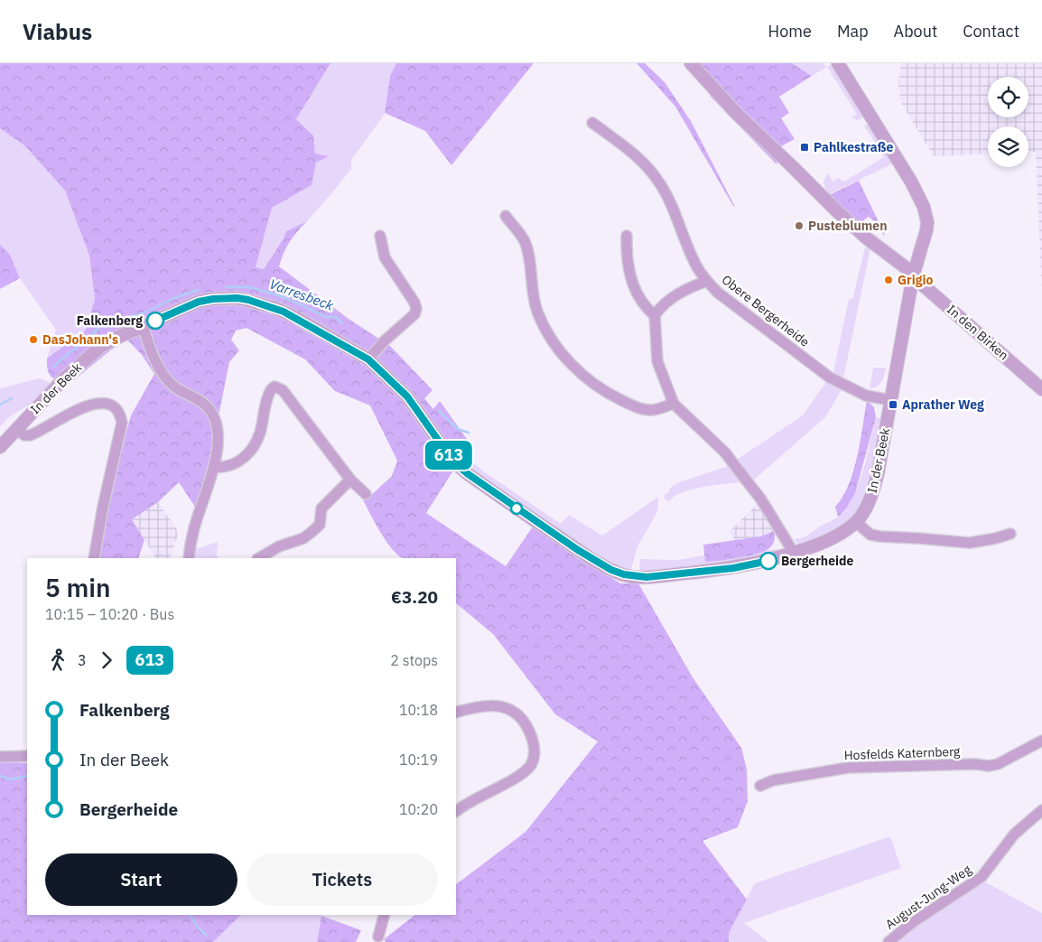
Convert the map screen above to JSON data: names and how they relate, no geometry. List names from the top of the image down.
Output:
{
  "streets": {
    "street": [
      "Obere Bergerheide",
      "In den Birken",
      "In der Beek",
      "Hosfelds Katernberg",
      "August-Jung-Weg"
    ]
  },
  "crossings": [
    ["Obere Bergerheide", "In der Beek"],
    ["In den Birken", "In der Beek"]
  ],
  "water": ["Varresbeck"],
  "places": {
    "transit": ["Pahlkestraße", "Aprather Weg"],
    "other": [
      "Pusteblumen",
      "Grigio",
      "Falkenberg",
      "DasJohann's",
      "Bergerheide"
    ]
  },
  "lines": ["bus line 613"],
  "page": {
    "header": "Viabus",
    "nav": [
      "Home",
      "Map",
      "About",
      "Contact"
    ],
    "on_map": "613",
    "heading": ["5 min", "10:15 – 10:20 · Bus", "€3.20"],
    "legs": ["3", "613", "2 stops"],
    "list": [
      {
        "name": "Falkenberg",
        "value": "10:18"
      },
      {
        "name": "In der Beek",
        "value": "10:19"
      },
      {
        "name": "Bergerheide",
        "value": "10:20"
      }
    ],
    "buttons": ["Start", "Tickets"]
  }
}
